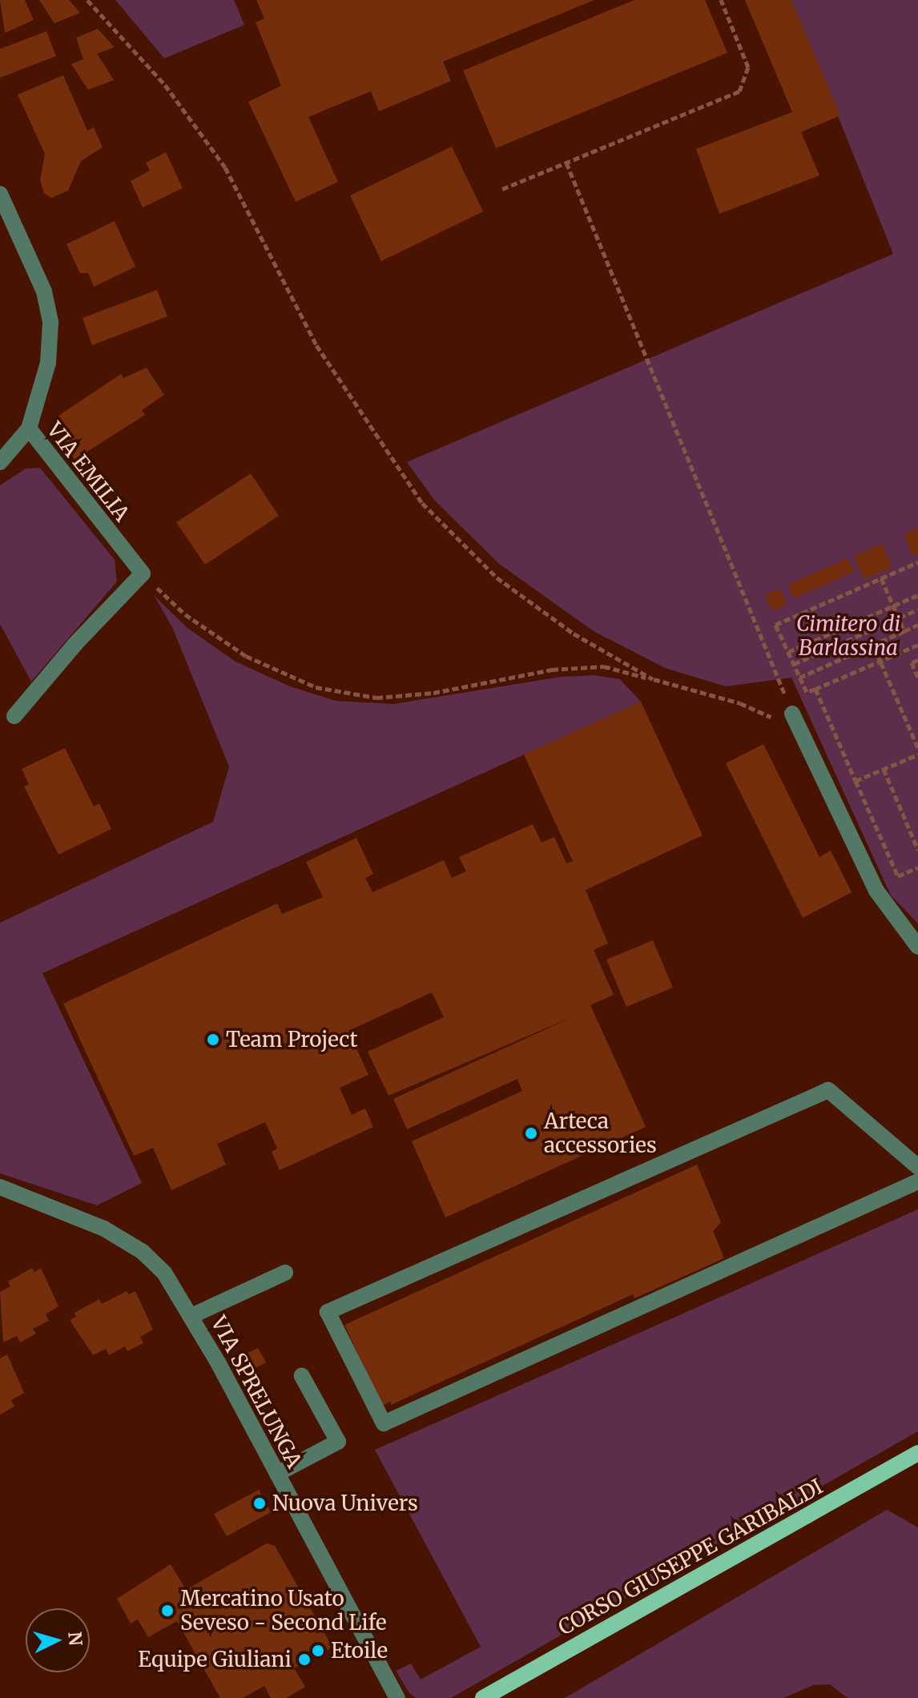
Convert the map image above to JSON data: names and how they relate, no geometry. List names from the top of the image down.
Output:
{
  "streets": {
    "main road": ["CORSO GIUSEPPE GARIBALDI"],
    "street": ["VIA EMILIA", "VIA SPRELUNGA"]
  },
  "parks": ["Cimitero di Barlassina"],
  "places": [
    "Team Project",
    "Arteca accessories",
    "Nuova Univers",
    "Mercatino Usato Seveso - Second Life",
    "Etoile",
    "Equipe Giuliani"
  ],
  "north": "right"
}
